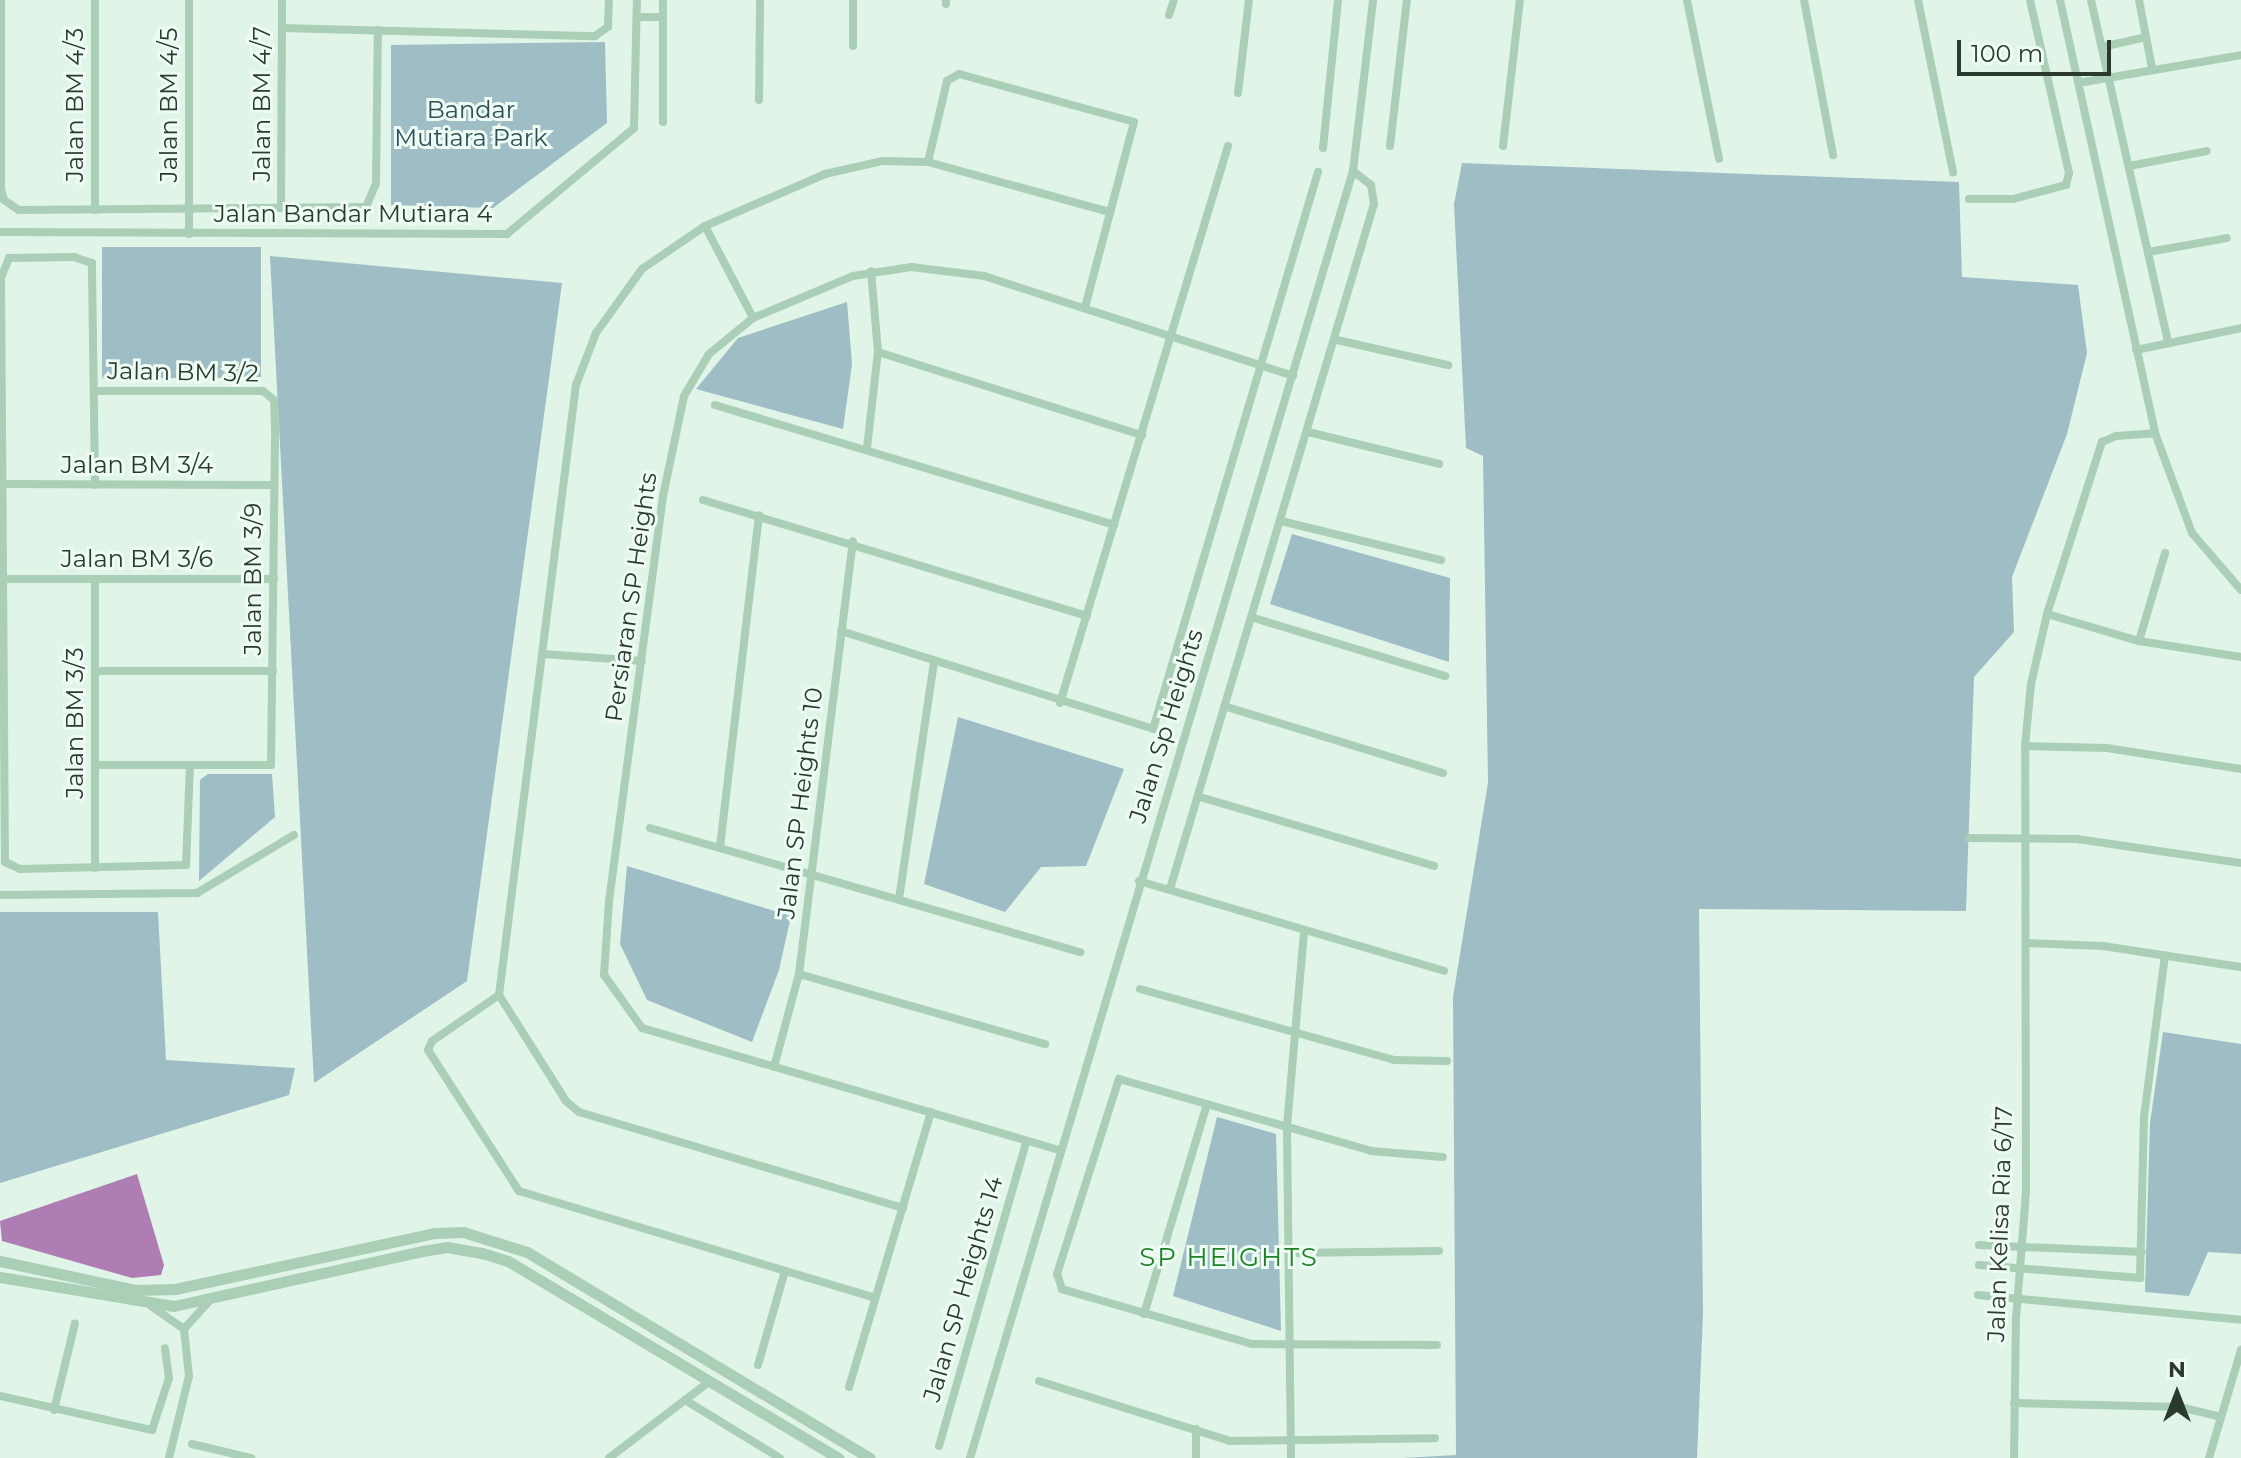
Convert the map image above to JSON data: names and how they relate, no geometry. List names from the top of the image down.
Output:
{
  "streets": {
    "street": [
      "Jalan BM 4/7",
      "Jalan BM 4/3",
      "Jalan BM 4/5",
      "Jalan Bandar Mutiara 4",
      "Jalan BM 3/2",
      "Jalan BM 3/4",
      "Jalan BM 3/6",
      "Jalan BM 3/9",
      "Persiaran SP Heights",
      "Jalan BM 3/3",
      "Jalan Sp Heights",
      "Jalan SP Heights 10",
      "Jalan Kelisa Ria 6/17",
      "Jalan SP Heights 14"
    ]
  },
  "crossings": [
    ["Jalan BM 4/5", "Jalan Bandar Mutiara 4"],
    ["Jalan BM 3/2", "Jalan BM 3/9"],
    ["Jalan BM 3/4", "Jalan BM 3/9"],
    ["Jalan BM 3/6", "Jalan BM 3/9"],
    ["Jalan BM 3/6", "Jalan BM 3/3"],
    ["Persiaran SP Heights", "Jalan Sp Heights"],
    ["Persiaran SP Heights", "Jalan SP Heights 10"],
    ["Persiaran SP Heights", "Jalan SP Heights 14"]
  ],
  "districts": ["SP HEIGHTS"],
  "parks": ["Bandar Mutiara Park"],
  "scale_bar": "100 m",
  "north": "top"
}
